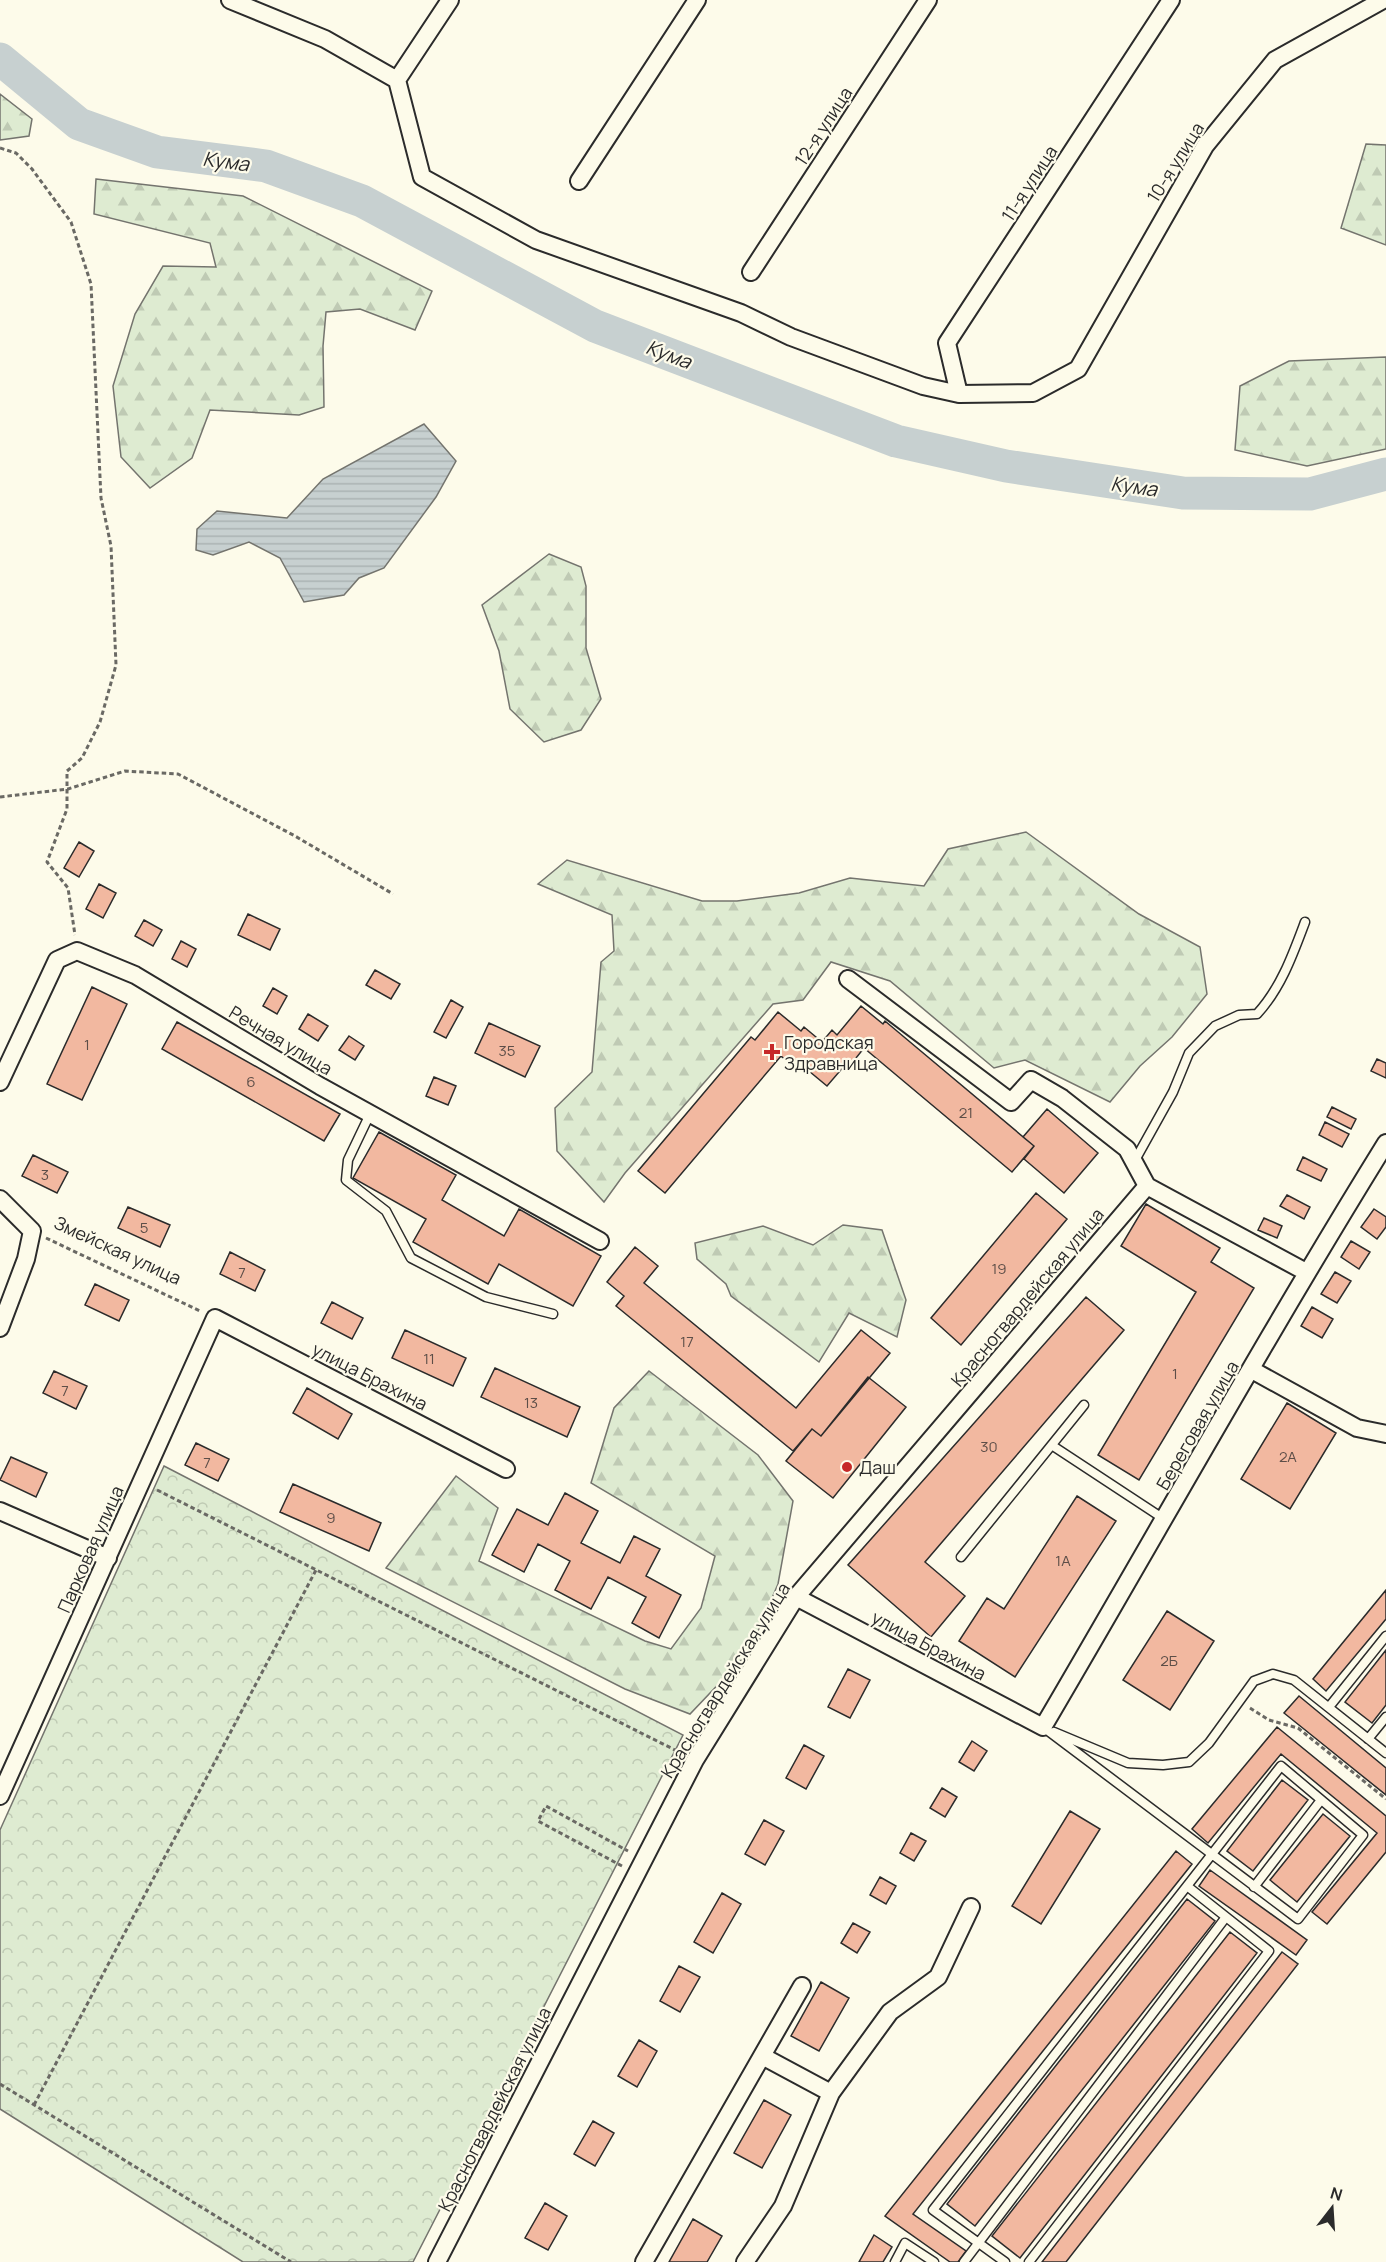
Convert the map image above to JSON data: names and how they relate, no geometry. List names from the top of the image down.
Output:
{
  "streets": {
    "street": [
      "12-я улица",
      "10-я улица",
      "11-я улица",
      "Речная улица",
      "Змейская улица",
      "Красногвардейская улица",
      "улица Брахина",
      "Береговая улица",
      "Парковая улица"
    ]
  },
  "crossings": [
    ["10-я улица", "11-я улица"],
    ["Змейская улица", "улица Брахина"],
    ["Змейская улица", "Парковая улица"],
    ["Красногвардейская улица", "улица Брахина"],
    ["улица Брахина", "Береговая улица"],
    ["улица Брахина", "Парковая улица"]
  ],
  "water": ["Кума"],
  "places": {
    "health": ["Городская Здравница"],
    "other": ["Даш"]
  },
  "house_numbers": [
    "1",
    "35",
    "6",
    "21",
    "3",
    "5",
    "19",
    "7",
    "17",
    "11",
    "1",
    "7",
    "13",
    "30",
    "2А",
    "7",
    "9",
    "1А",
    "2Б"
  ],
  "north": "top"
}
